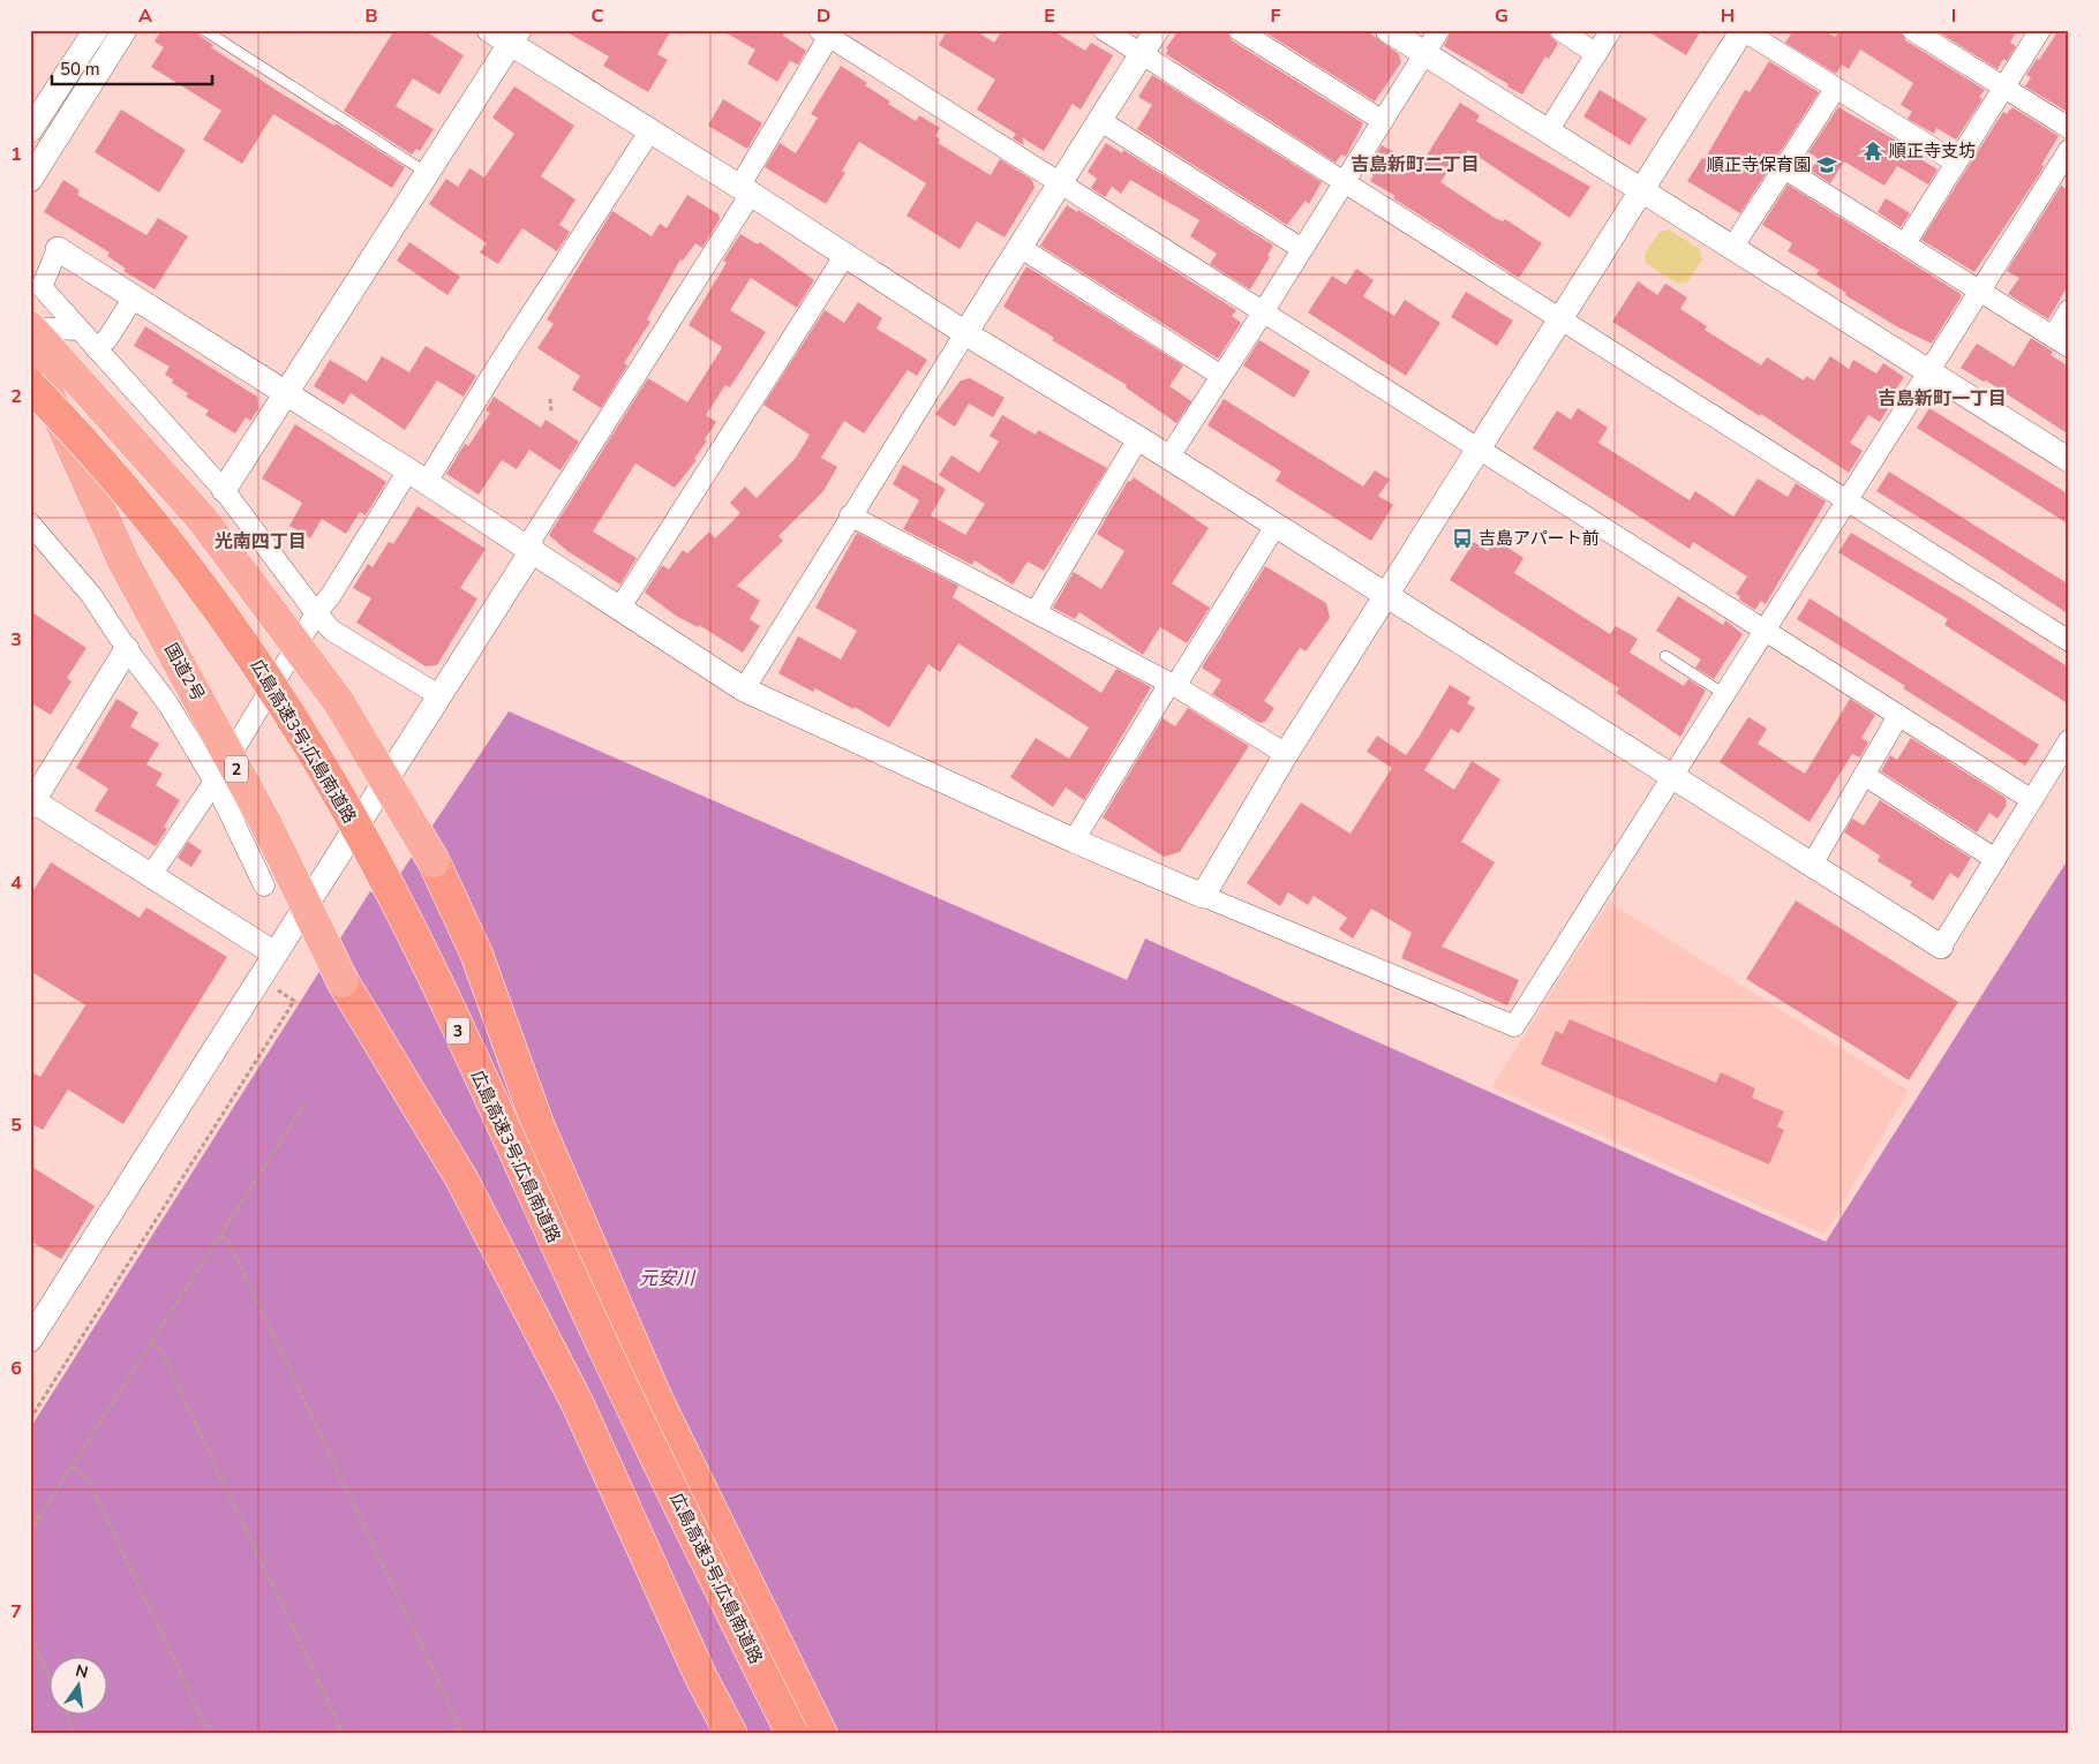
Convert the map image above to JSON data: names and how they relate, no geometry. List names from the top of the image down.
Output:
{
  "streets": {
    "highway": [
      "国道2号",
      "広島高速3号;広島南道路",
      "2",
      "3"
    ]
  },
  "districts": ["吉島新町二丁目", "吉島新町一丁目", "光南四丁目"],
  "water": ["元安川"],
  "places": {
    "temple": ["順正寺支坊"],
    "school or university": ["順正寺保育園"],
    "bus stop": ["吉島アパート前"]
  },
  "scale_bar": "50 m",
  "north": "top",
  "grid": {
    "columns": [
      "A",
      "B",
      "C",
      "D",
      "E",
      "F",
      "G",
      "H",
      "I"
    ],
    "rows": [
      "1",
      "2",
      "3",
      "4",
      "5",
      "6",
      "7"
    ]
  }
}
